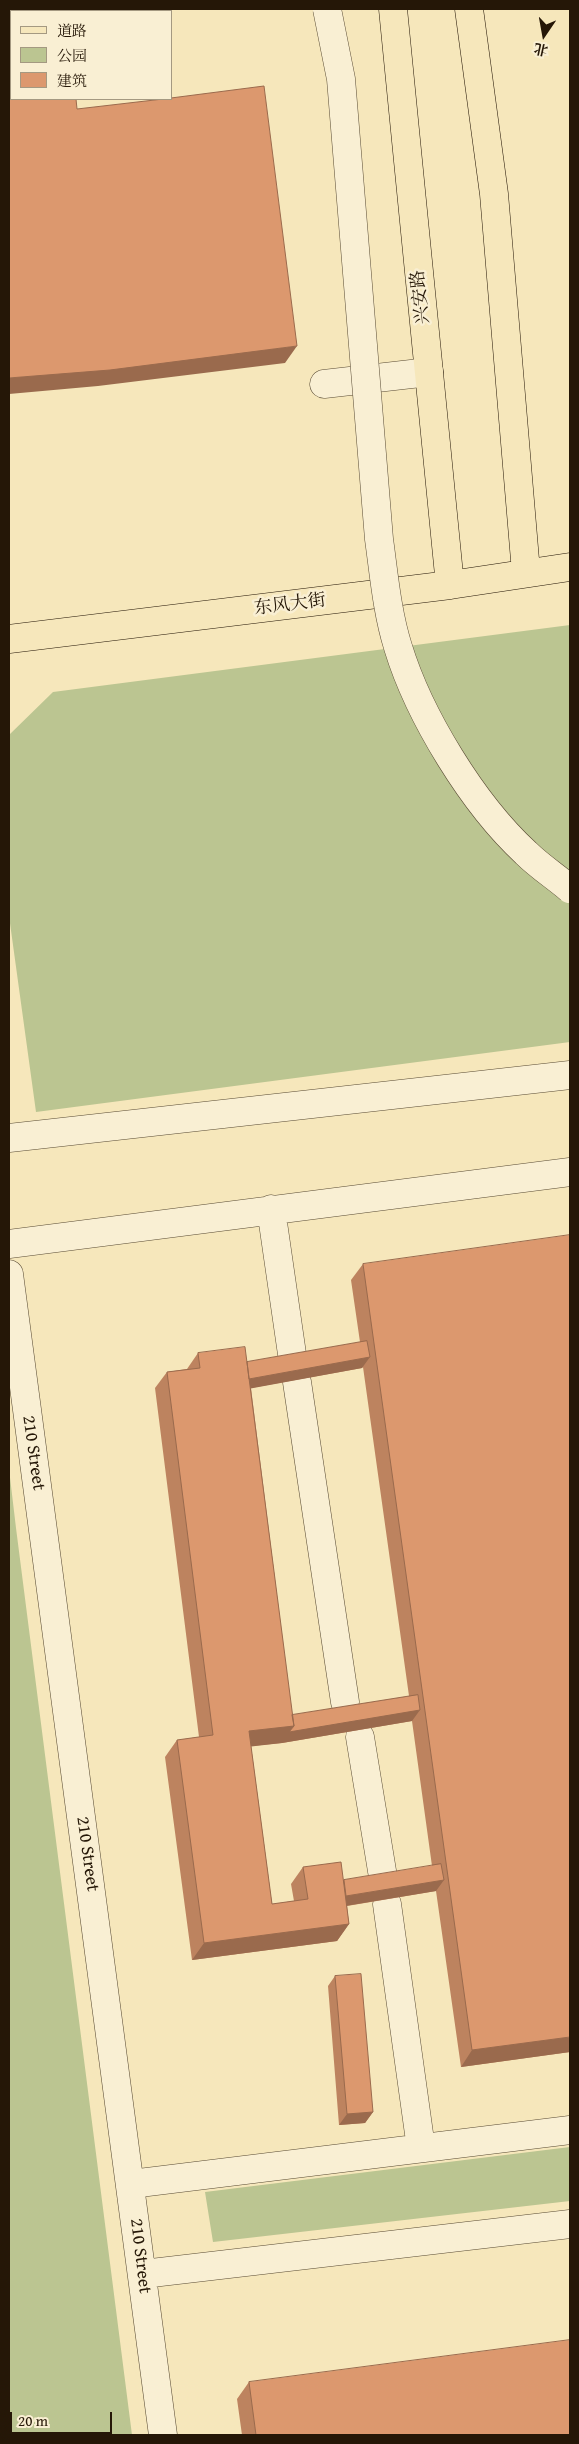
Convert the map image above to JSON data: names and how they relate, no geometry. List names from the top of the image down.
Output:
{
  "streets": {
    "main road": ["兴安路", "东风大街"],
    "lane": ["210 Street"]
  },
  "crossings": [
    ["兴安路", "东风大街"]
  ],
  "legend": ["道路", "公园", "建筑"],
  "scale_bar": "20 m",
  "north": "bottom"
}
